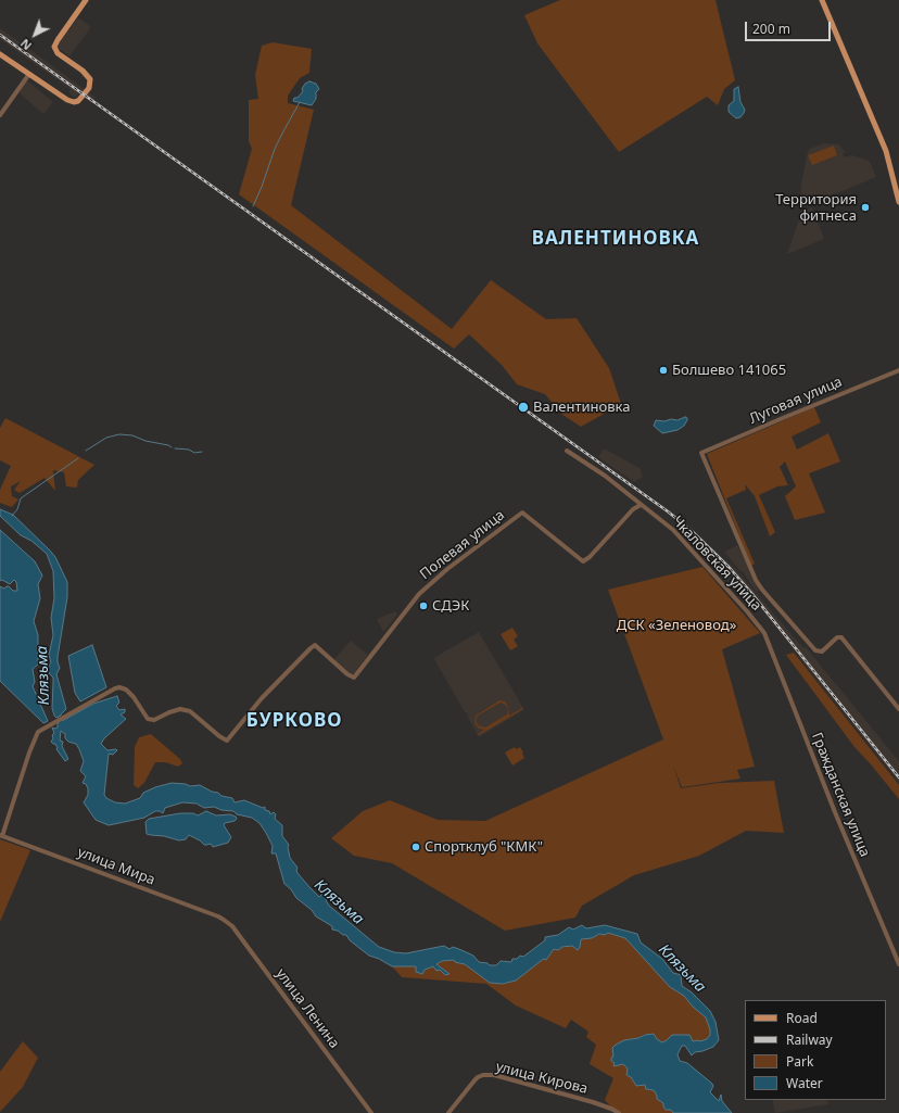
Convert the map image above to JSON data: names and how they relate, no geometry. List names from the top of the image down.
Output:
{
  "streets": {
    "street": [
      "Луговая улица",
      "Полевая улица",
      "Чкаловская улица",
      "Гражданская улица",
      "улица Мира",
      "улица Ленина",
      "улица Кирова"
    ]
  },
  "crossings": [
    ["Полевая улица", "Чкаловская улица"],
    ["Полевая улица", "улица Мира"],
    ["Чкаловская улица", "Гражданская улица"],
    ["улица Мира", "улица Ленина"]
  ],
  "districts": ["ВАЛЕНТИНОВКА", "БУРКОВО"],
  "water": ["Клязьма"],
  "parks": ["ДСК «Зеленовод»"],
  "places": [
    "Территория фитнеса",
    "Болшево 141065",
    "Валентиновка",
    "СДЭК",
    "Спортклуб \"КМК\""
  ],
  "legend": [
    "Road",
    "Railway",
    "Park",
    "Water"
  ],
  "scale_bar": "200 m",
  "north": "bottom left"
}
